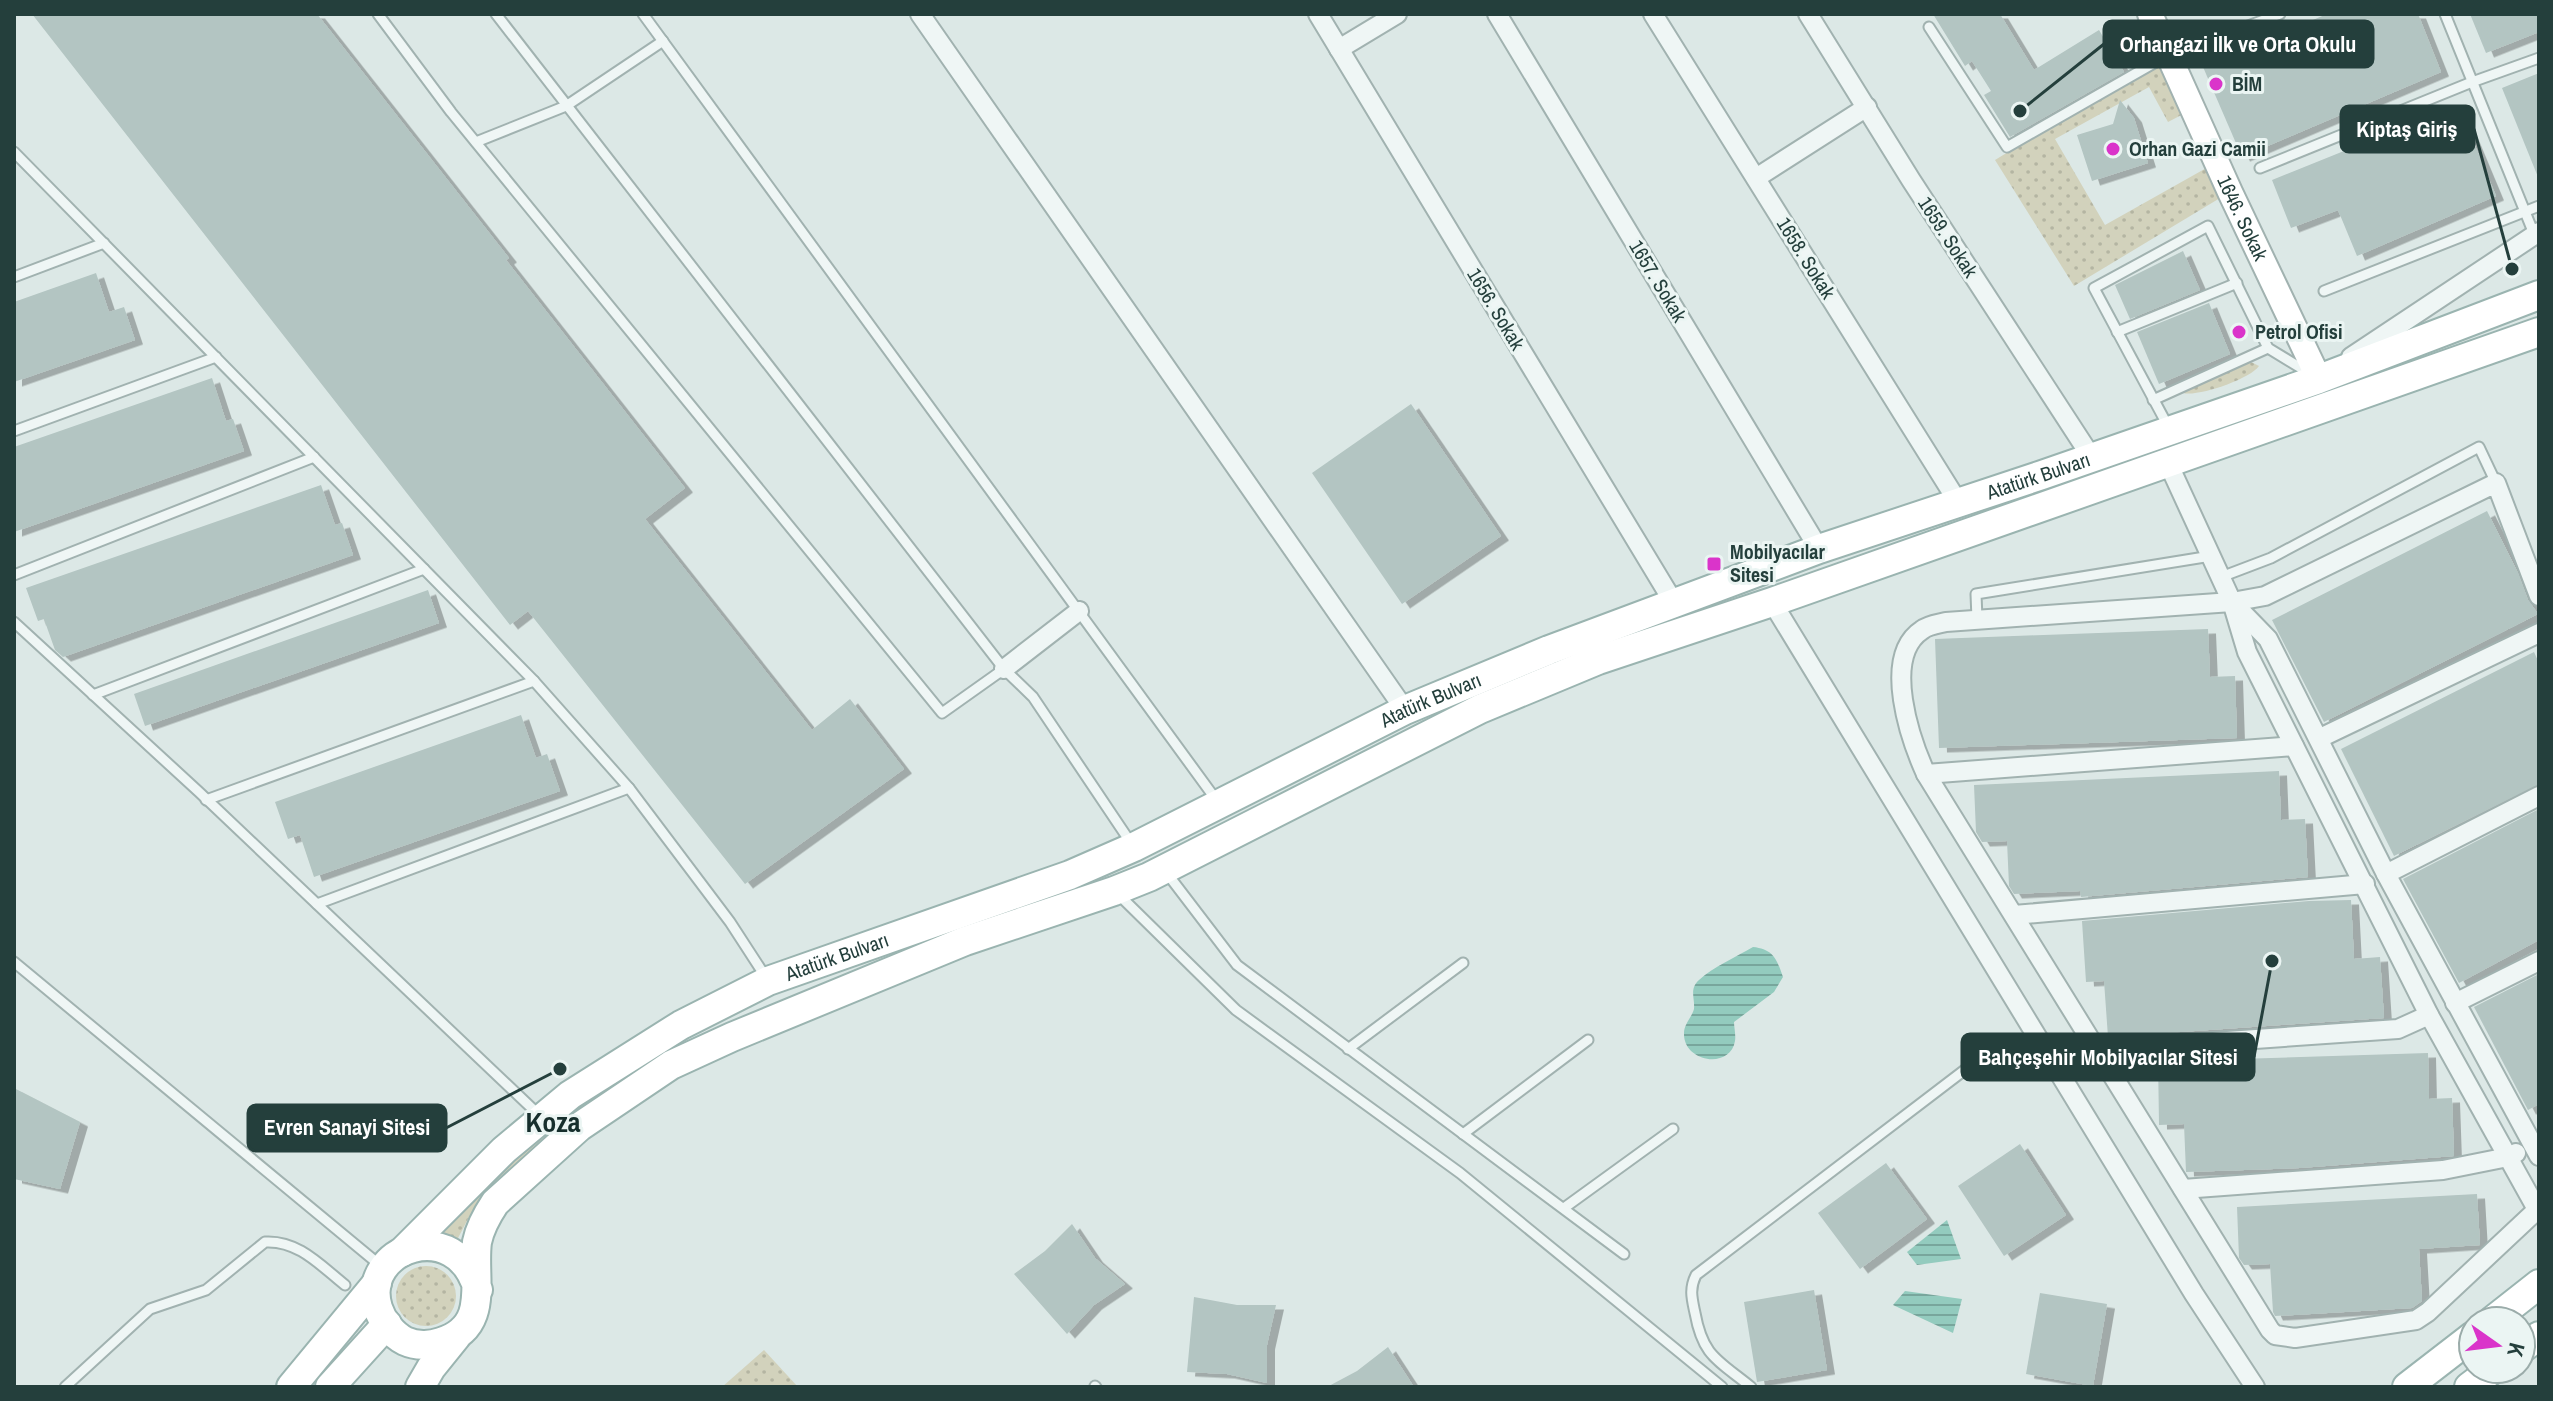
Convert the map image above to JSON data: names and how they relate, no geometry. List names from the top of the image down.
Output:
{
  "streets": {
    "main road": ["Atatürk Bulvarı"],
    "street": [
      "1646. Sokak",
      "1659. Sokak",
      "1658. Sokak",
      "1657. Sokak",
      "1656. Sokak"
    ]
  },
  "crossings": [
    ["1646. Sokak", "Atatürk Bulvarı"],
    ["1659. Sokak", "Atatürk Bulvarı"],
    ["1658. Sokak", "Atatürk Bulvarı"],
    ["1657. Sokak", "Atatürk Bulvarı"],
    ["1656. Sokak", "Atatürk Bulvarı"]
  ],
  "districts": ["Koza"],
  "places": {
    "other": [
      "BİM",
      "Orhangazi İlk ve Orta Okulu",
      "Orhan Gazi Camii",
      "Kiptaş Giriş",
      "Petrol Ofisi",
      "Bahçeşehir Mobilyacılar Sitesi",
      "Evren Sanayi Sitesi"
    ],
    "transit": ["Mobilyacılar Sitesi"]
  },
  "north": "right"
}
